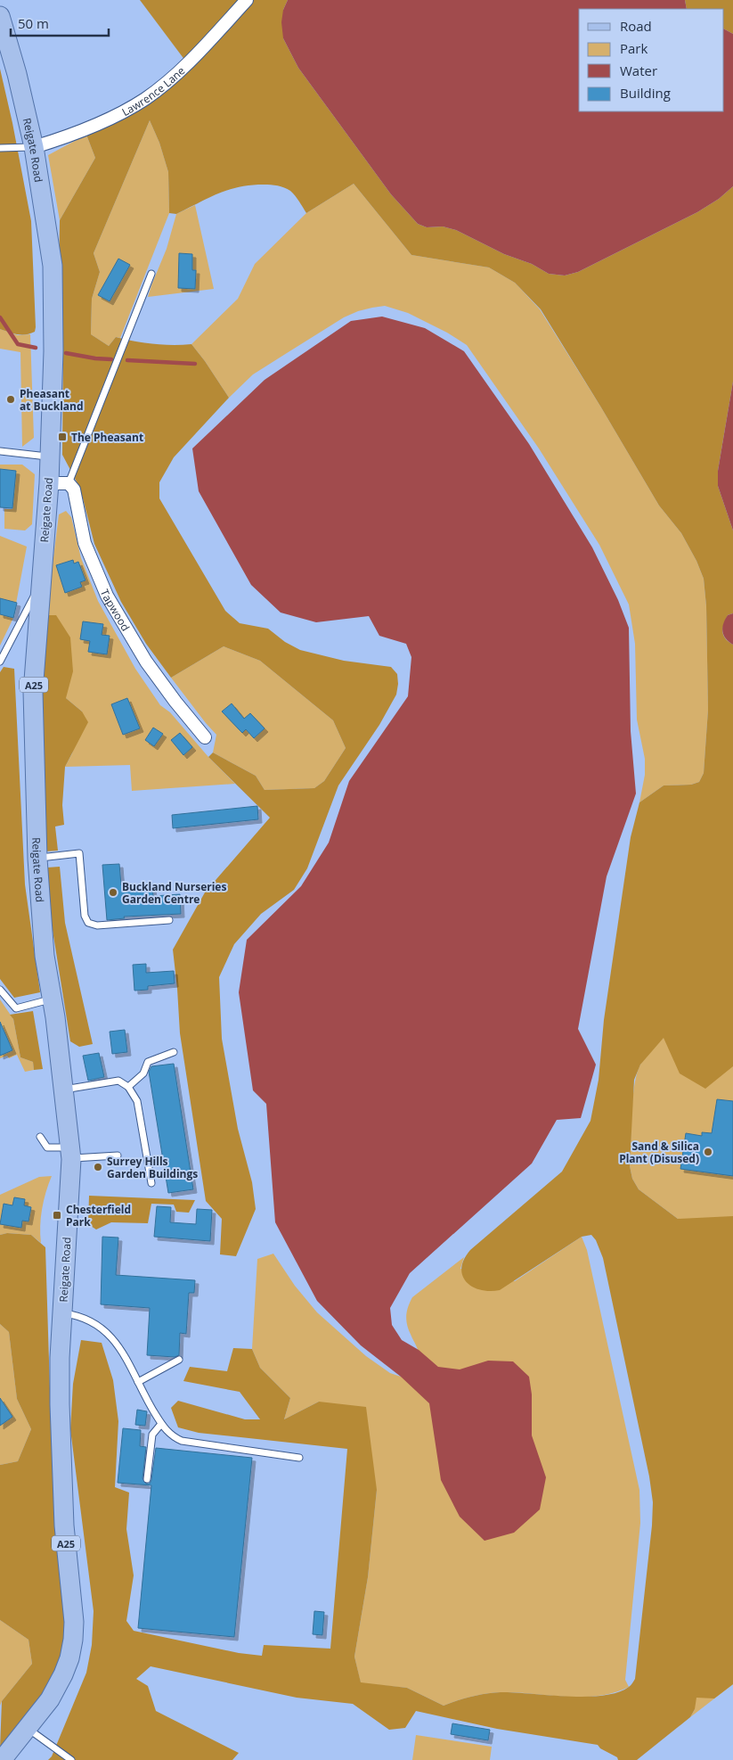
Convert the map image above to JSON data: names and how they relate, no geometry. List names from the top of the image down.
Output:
{
  "streets": {
    "main road": ["Reigate Road", "A25"],
    "street": ["Lawrence Lane", "Tapwood"]
  },
  "crossings": [
    ["Lawrence Lane", "Reigate Road"],
    ["Reigate Road", "A25"]
  ],
  "places": {
    "other": [
      "Pheasant at Buckland",
      "Buckland Nurseries Garden Centre",
      "Sand & Silica Plant (Disused)",
      "Surrey Hills Garden Buildings"
    ],
    "transit": ["The Pheasant", "Chesterfield Park"]
  },
  "legend": [
    "Road",
    "Park",
    "Water",
    "Building"
  ],
  "scale_bar": "50 m"
}
